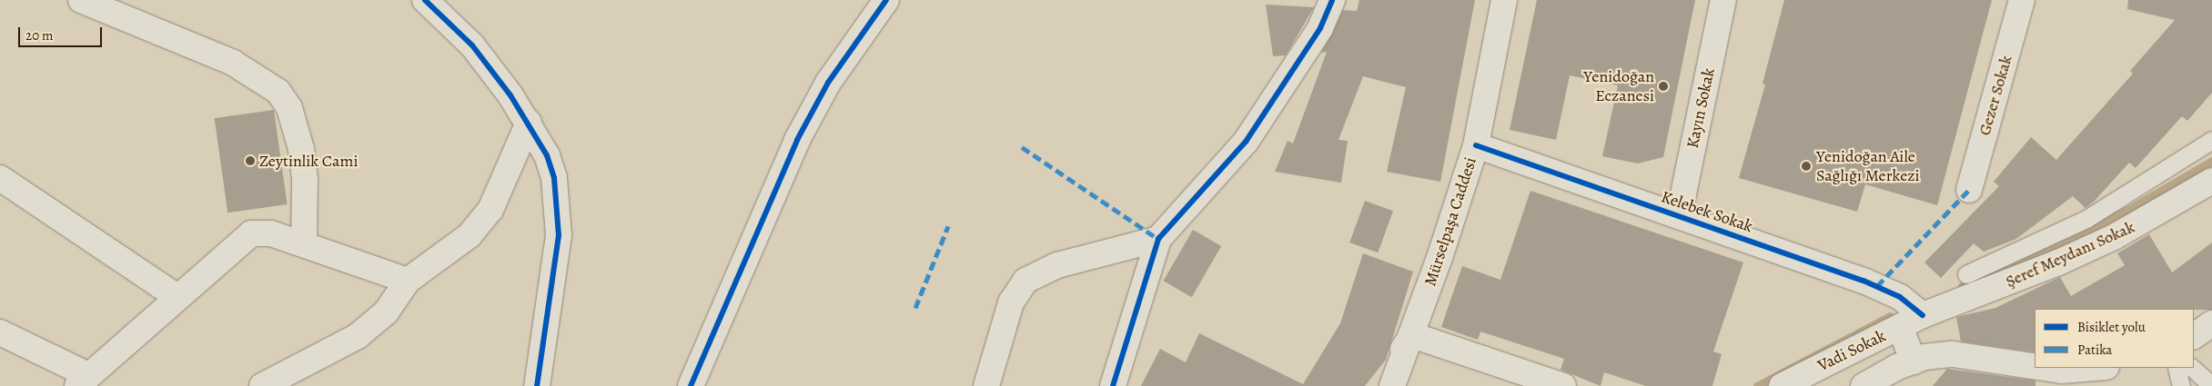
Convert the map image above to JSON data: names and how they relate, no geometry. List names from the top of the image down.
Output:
{
  "streets": {
    "street": [
      "Gezer Sokak",
      "Kayın Sokak",
      "Kelebek Sokak",
      "Mürselpaşa Caddesi",
      "Şeref Meydanı Sokak",
      "Vadi Sokak"
    ]
  },
  "crossings": [
    ["Kayın Sokak", "Kelebek Sokak"],
    ["Kelebek Sokak", "Mürselpaşa Caddesi"],
    ["Kelebek Sokak", "Şeref Meydanı Sokak"],
    ["Kelebek Sokak", "Vadi Sokak"],
    ["Şeref Meydanı Sokak", "Vadi Sokak"]
  ],
  "places": ["Yenidoğan Eczanesi", "Zeytinlik Cami", "Yenidoğan Aile Sağlığı Merkezi"],
  "legend": ["Bisiklet yolu", "Patika"],
  "scale_bar": "20 m"
}
